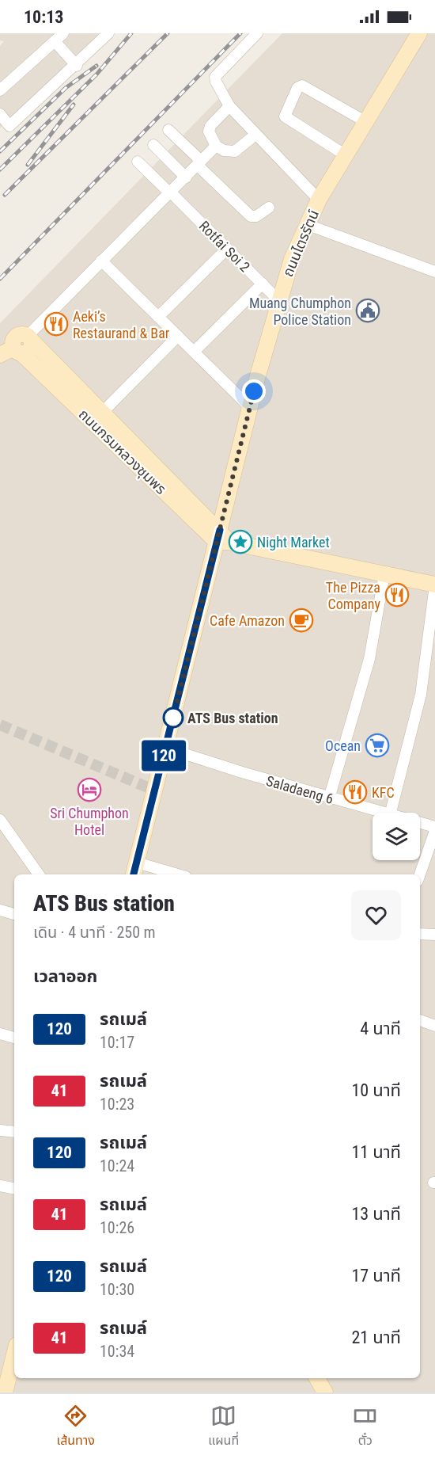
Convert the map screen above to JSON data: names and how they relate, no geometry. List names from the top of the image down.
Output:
{
  "streets": {
    "main road": ["ถนนไตรรัตน์", "ถนนกรมหลวงชุมพร"],
    "street": ["Rotfai Soi 2", "Saladaeng 6"]
  },
  "crossings": [
    ["ถนนไตรรัตน์", "Rotfai Soi 2"],
    ["ถนนไตรรัตน์", "ถนนกรมหลวงชุมพร"],
    ["ถนนไตรรัตน์", "Saladaeng 6"]
  ],
  "places": {
    "public building": ["Muang Chumphon Police Station"],
    "restaurant": ["Aeki’s Restaurand & Bar", "The Pizza Company", "KFC"],
    "place": ["Night Market"],
    "cafe": ["Cafe Amazon"],
    "other": ["ATS Bus station"],
    "supermarket": ["Ocean"],
    "hotel": ["Sri Chumphon Hotel"]
  },
  "lines": ["bus line 120"],
  "page": {
    "status": "10:13",
    "on_map": "120",
    "heading": [
      ["ATS Bus station", "เดิน · 4 นาที · 250 m"],
      "เวลาออก"
    ],
    "list": [
      {
        "mark": "120",
        "name": "รถเมล์",
        "note": "10:17",
        "value": "4 นาที"
      },
      {
        "mark": "41",
        "name": "รถเมล์",
        "note": "10:23",
        "value": "10 นาที"
      },
      {
        "mark": "120",
        "name": "รถเมล์",
        "note": "10:24",
        "value": "11 นาที"
      },
      {
        "mark": "41",
        "name": "รถเมล์",
        "note": "10:26",
        "value": "13 นาที"
      },
      {
        "mark": "120",
        "name": "รถเมล์",
        "note": "10:30",
        "value": "17 นาที"
      },
      {
        "mark": "41",
        "name": "รถเมล์",
        "note": "10:34",
        "value": "21 นาที"
      }
    ],
    "tabs": ["เส้นทาง", "แผนที่", "ตั๋ว"]
  }
}
